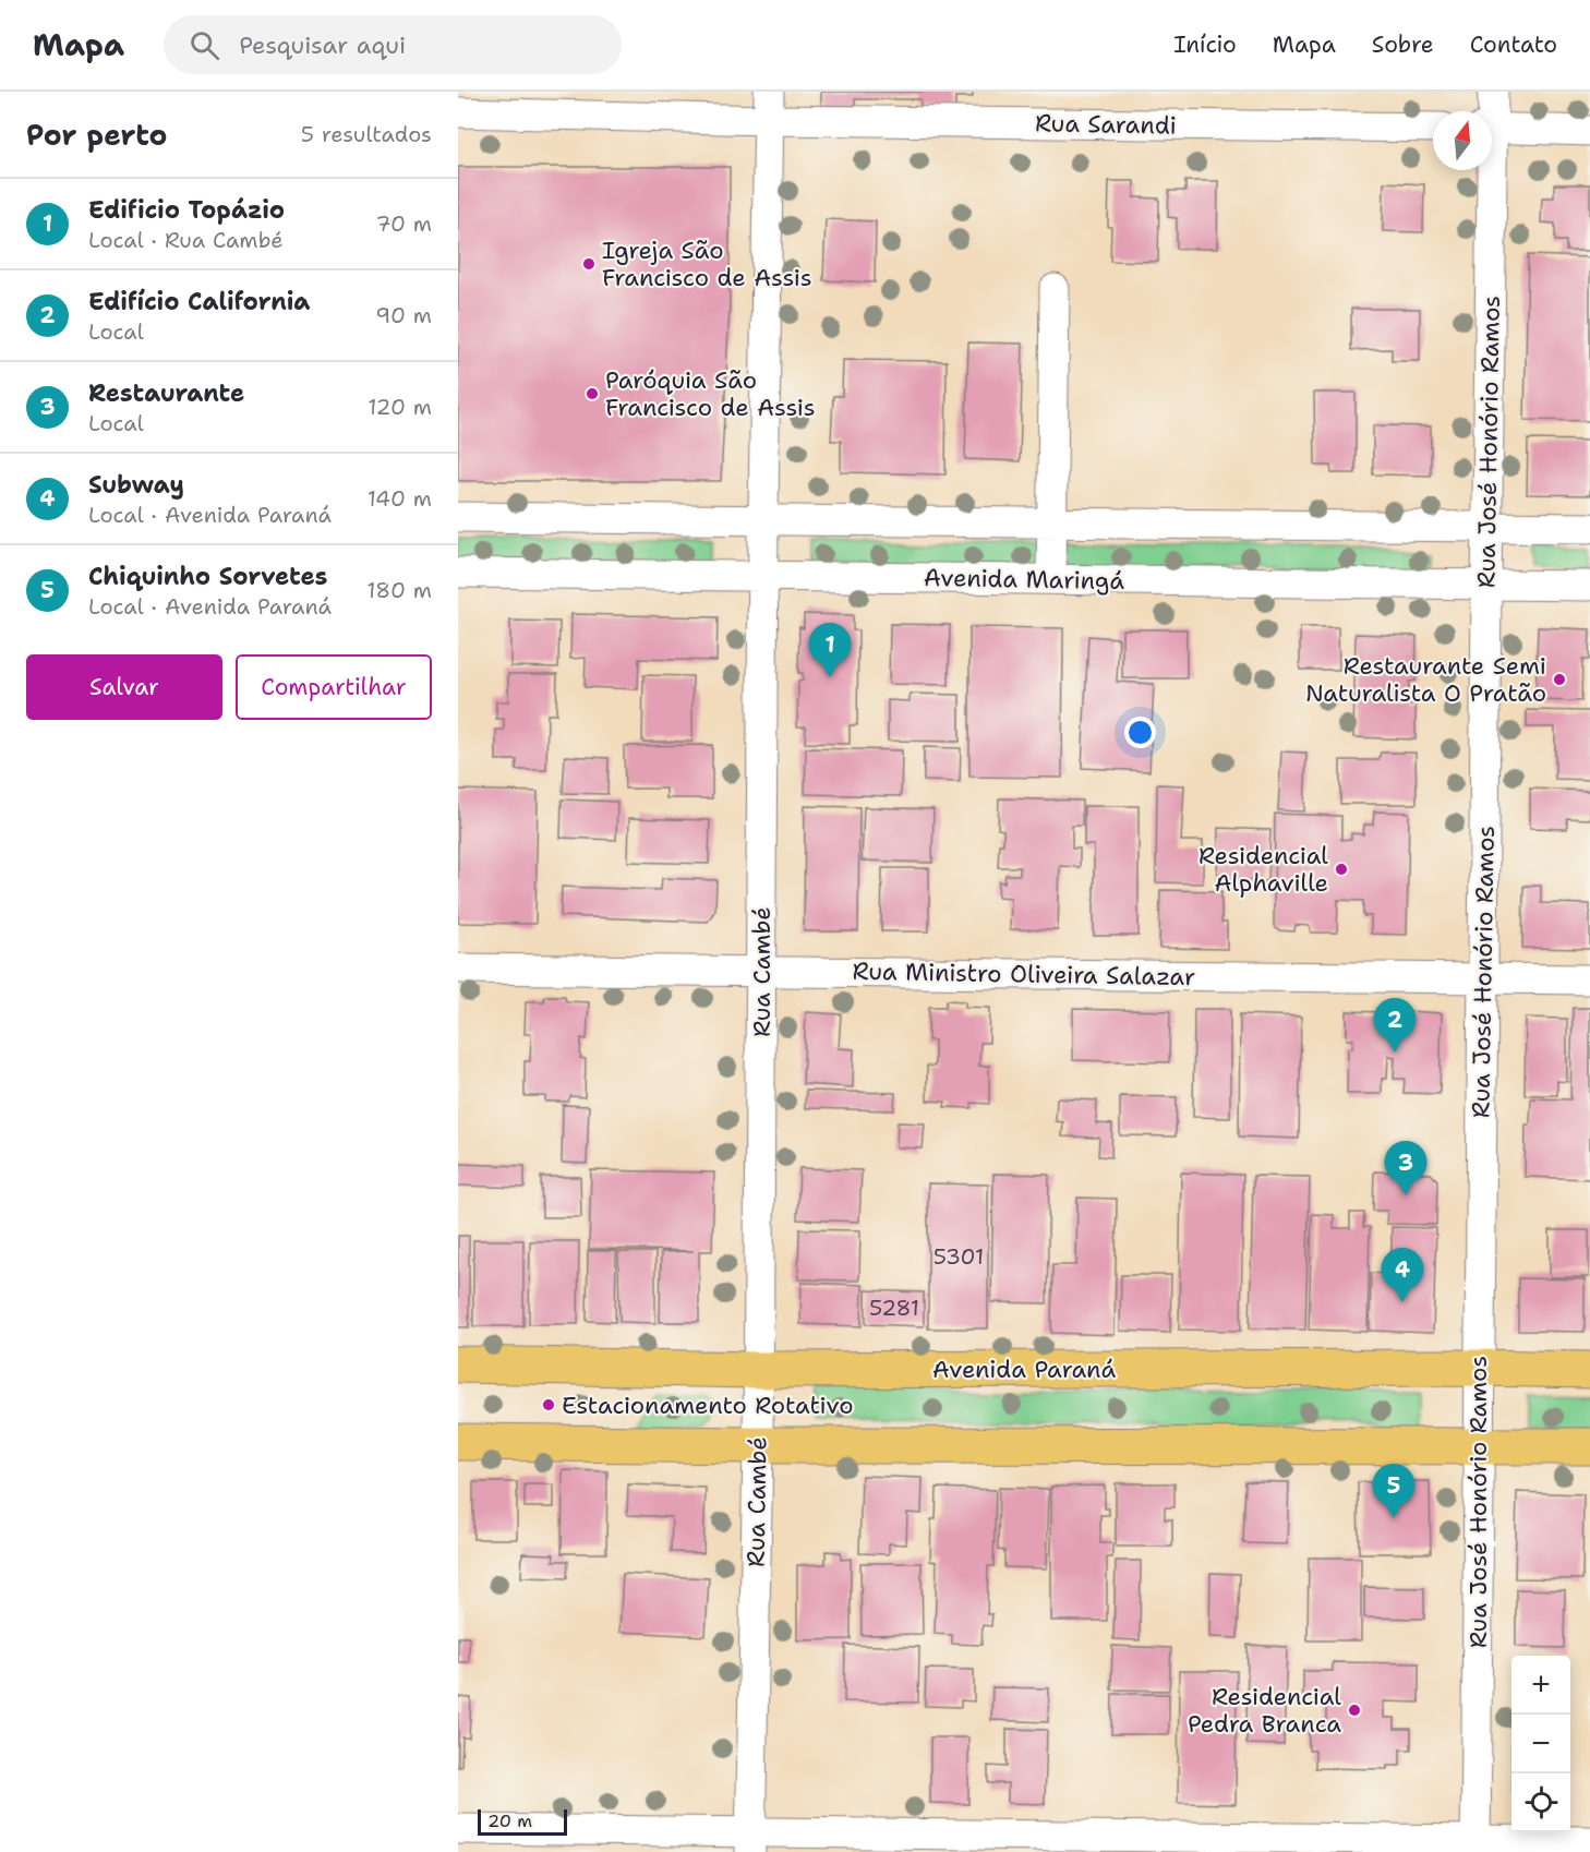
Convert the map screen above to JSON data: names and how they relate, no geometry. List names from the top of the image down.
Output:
{
  "streets": {
    "main road": ["Avenida Paraná"],
    "street": [
      "Rua Sarandi",
      "Rua José Honório Ramos",
      "Avenida Maringá",
      "Rua Cambé",
      "Rua Ministro Oliveira Salazar"
    ]
  },
  "crossings": [
    ["Rua Sarandi", "Rua Cambé"],
    ["Rua José Honório Ramos", "Avenida Maringá"],
    ["Rua José Honório Ramos", "Rua Ministro Oliveira Salazar"],
    ["Rua José Honório Ramos", "Avenida Paraná"],
    ["Avenida Maringá", "Rua Cambé"],
    ["Rua Cambé", "Rua Ministro Oliveira Salazar"],
    ["Rua Cambé", "Avenida Paraná"]
  ],
  "places": [
    "Igreja São Francisco de Assis",
    "Paróquia São Francisco de Assis",
    "Restaurante Semi Naturalista O Pratão",
    "Residencial Alphaville",
    "Estacionamento Rotativo",
    "Residencial Pedra Branca"
  ],
  "house_numbers": ["5301", "5281"],
  "scale_bar": "20 m",
  "north": "top",
  "page": {
    "header": "Mapa",
    "search": "Pesquisar aqui",
    "nav": [
      "Início",
      "Mapa",
      "Sobre",
      "Contato"
    ],
    "heading": ["Por perto", "5 resultados"],
    "list": [
      {
        "mark": "1",
        "name": "Edificio Topázio",
        "note": "Local · Rua Cambé",
        "value": "70 m"
      },
      {
        "mark": "2",
        "name": "Edifício California",
        "note": "Local",
        "value": "90 m"
      },
      {
        "mark": "3",
        "name": "Restaurante",
        "note": "Local",
        "value": "120 m"
      },
      {
        "mark": "4",
        "name": "Subway",
        "note": "Local · Avenida Paraná",
        "value": "140 m"
      },
      {
        "mark": "5",
        "name": "Chiquinho Sorvetes",
        "note": "Local · Avenida Paraná",
        "value": "180 m"
      }
    ],
    "pins": [
      "1",
      "2",
      "3",
      "4",
      "5"
    ],
    "buttons": ["Salvar", "Compartilhar"],
    "map_buttons": ["+", "−"],
    "scale": "20 m"
  }
}
